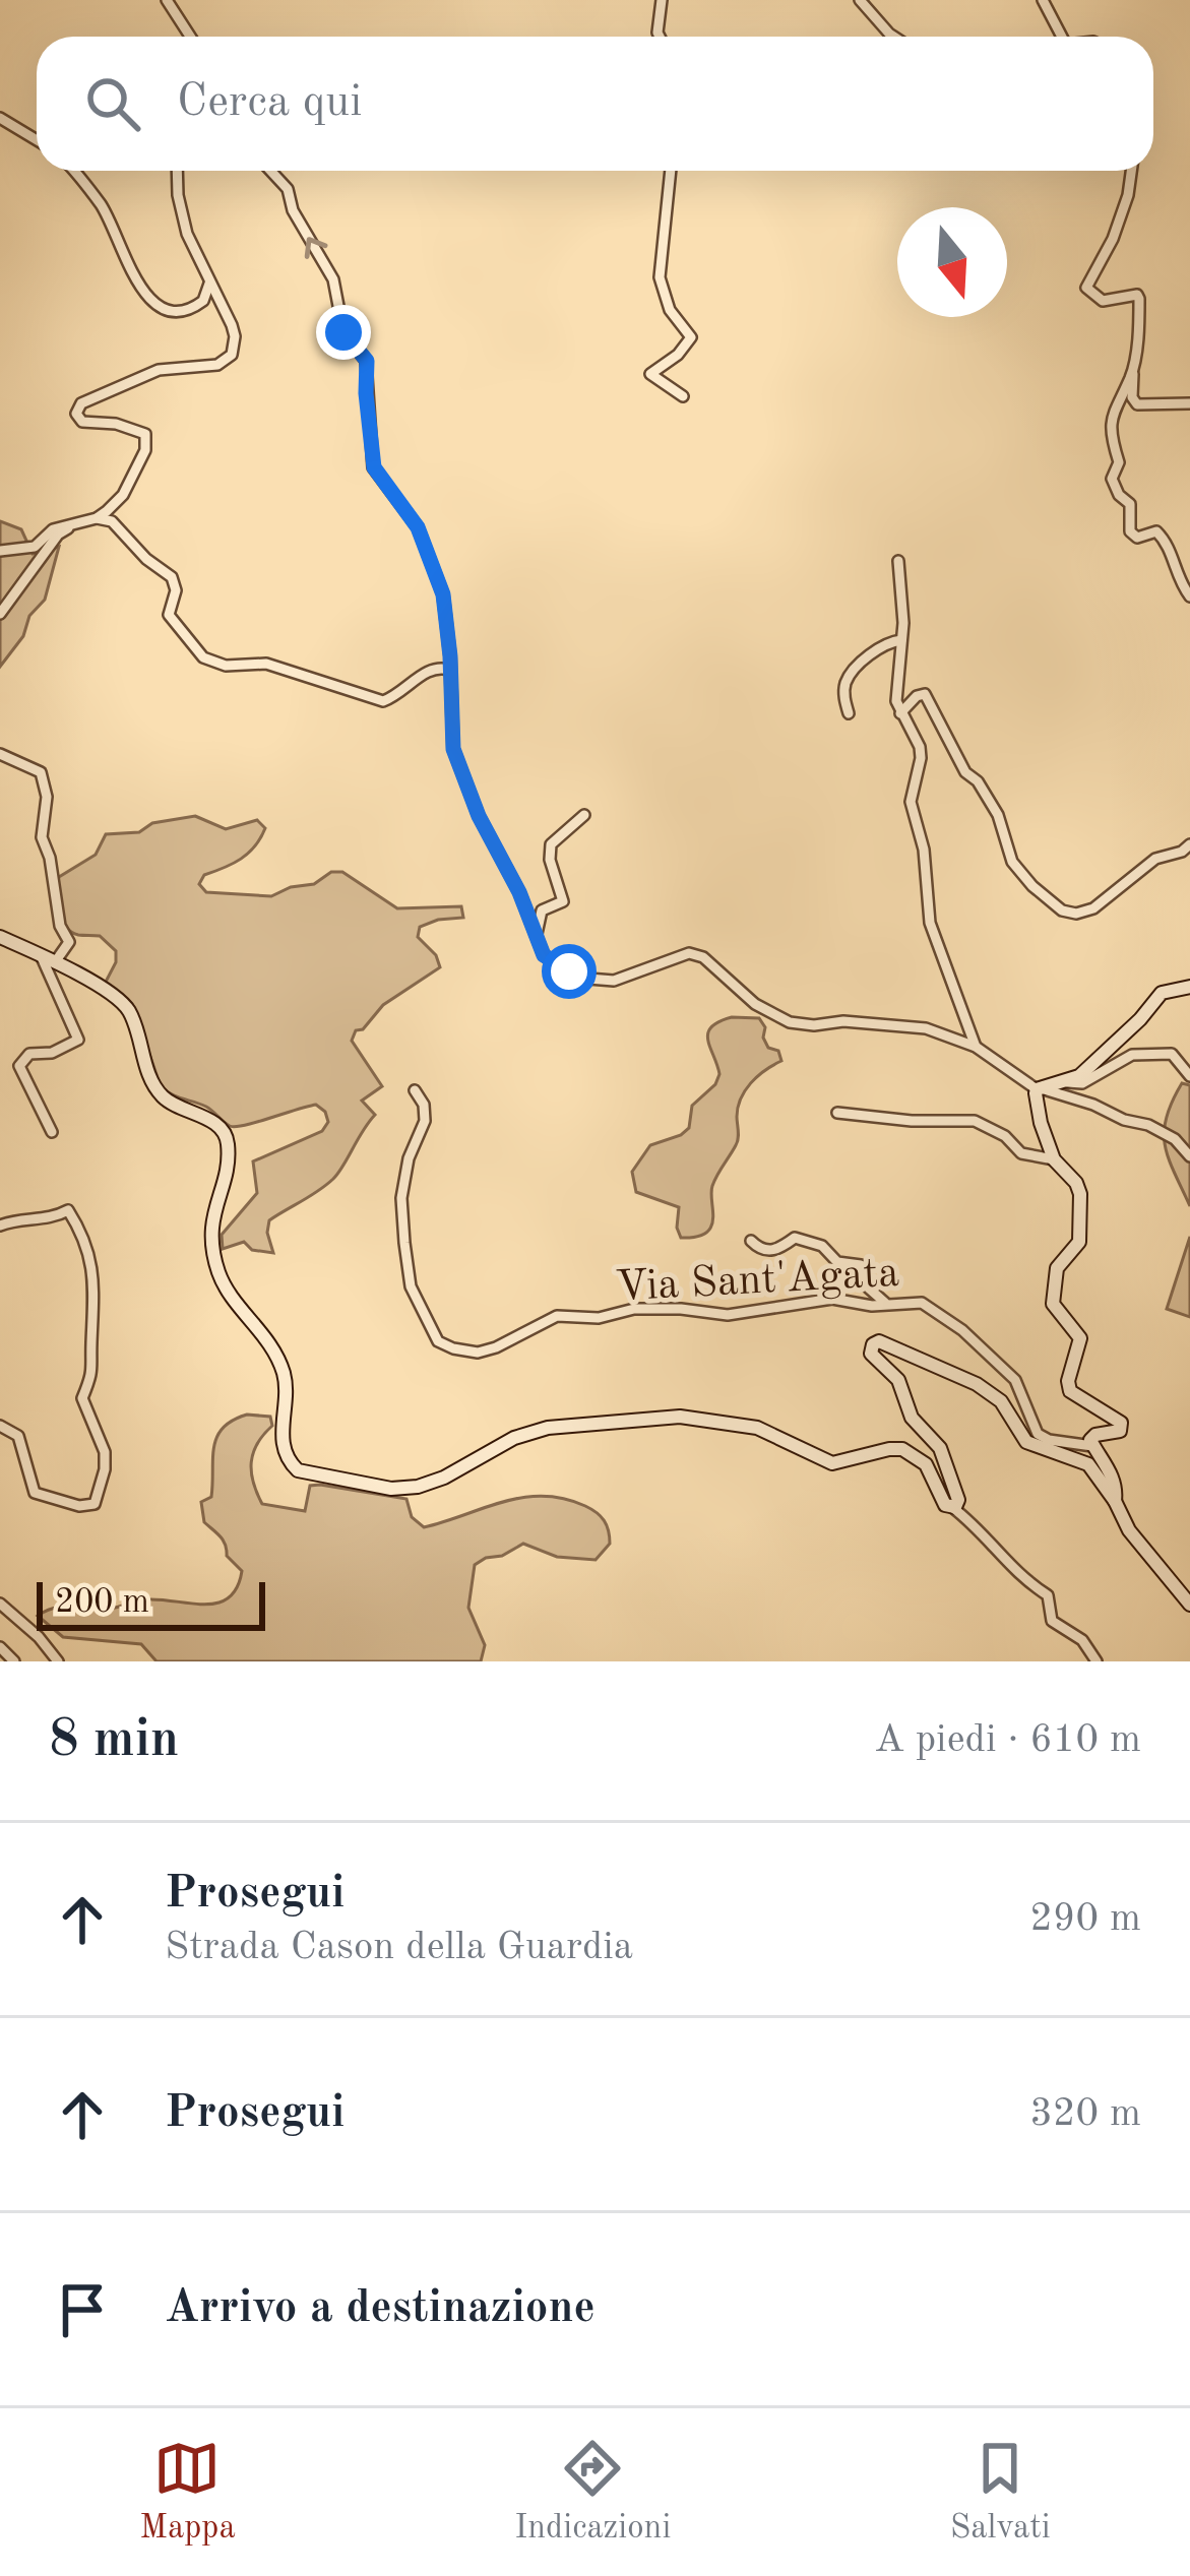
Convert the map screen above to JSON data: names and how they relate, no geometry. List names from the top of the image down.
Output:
{
  "streets": {
    "street": ["Via Sant'Agata"]
  },
  "scale_bar": "200 m",
  "north": "bottom",
  "page": {
    "search": "Cerca qui",
    "scale": "200 m",
    "heading": ["8 min", "A piedi · 610 m"],
    "list": [
      ["Prosegui", "Strada Cason della Guardia", "290 m"],
      ["Prosegui", "320 m"],
      "Arrivo a destinazione"
    ],
    "nav": ["Mappa", "Indicazioni", "Salvati"]
  }
}
